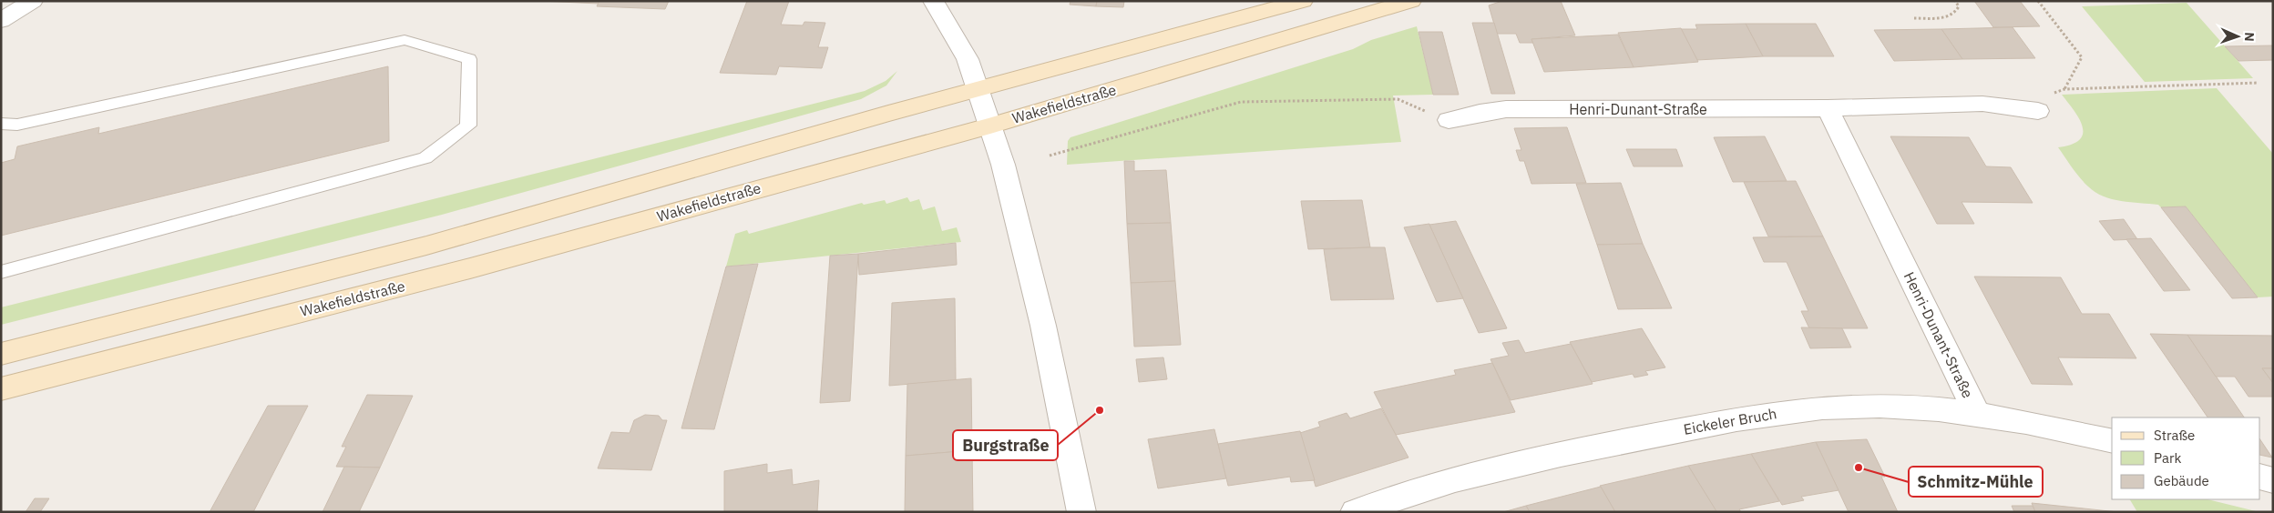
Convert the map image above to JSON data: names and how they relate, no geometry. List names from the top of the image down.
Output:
{
  "streets": {
    "main road": ["Wakefieldstraße"],
    "street": ["Henri-Dunant-Straße", "Eickeler Bruch"]
  },
  "crossings": [
    ["Henri-Dunant-Straße", "Eickeler Bruch"]
  ],
  "places": ["Burgstraße", "Schmitz-Mühle"],
  "legend": ["Straße", "Park", "Gebäude"],
  "north": "right"
}
